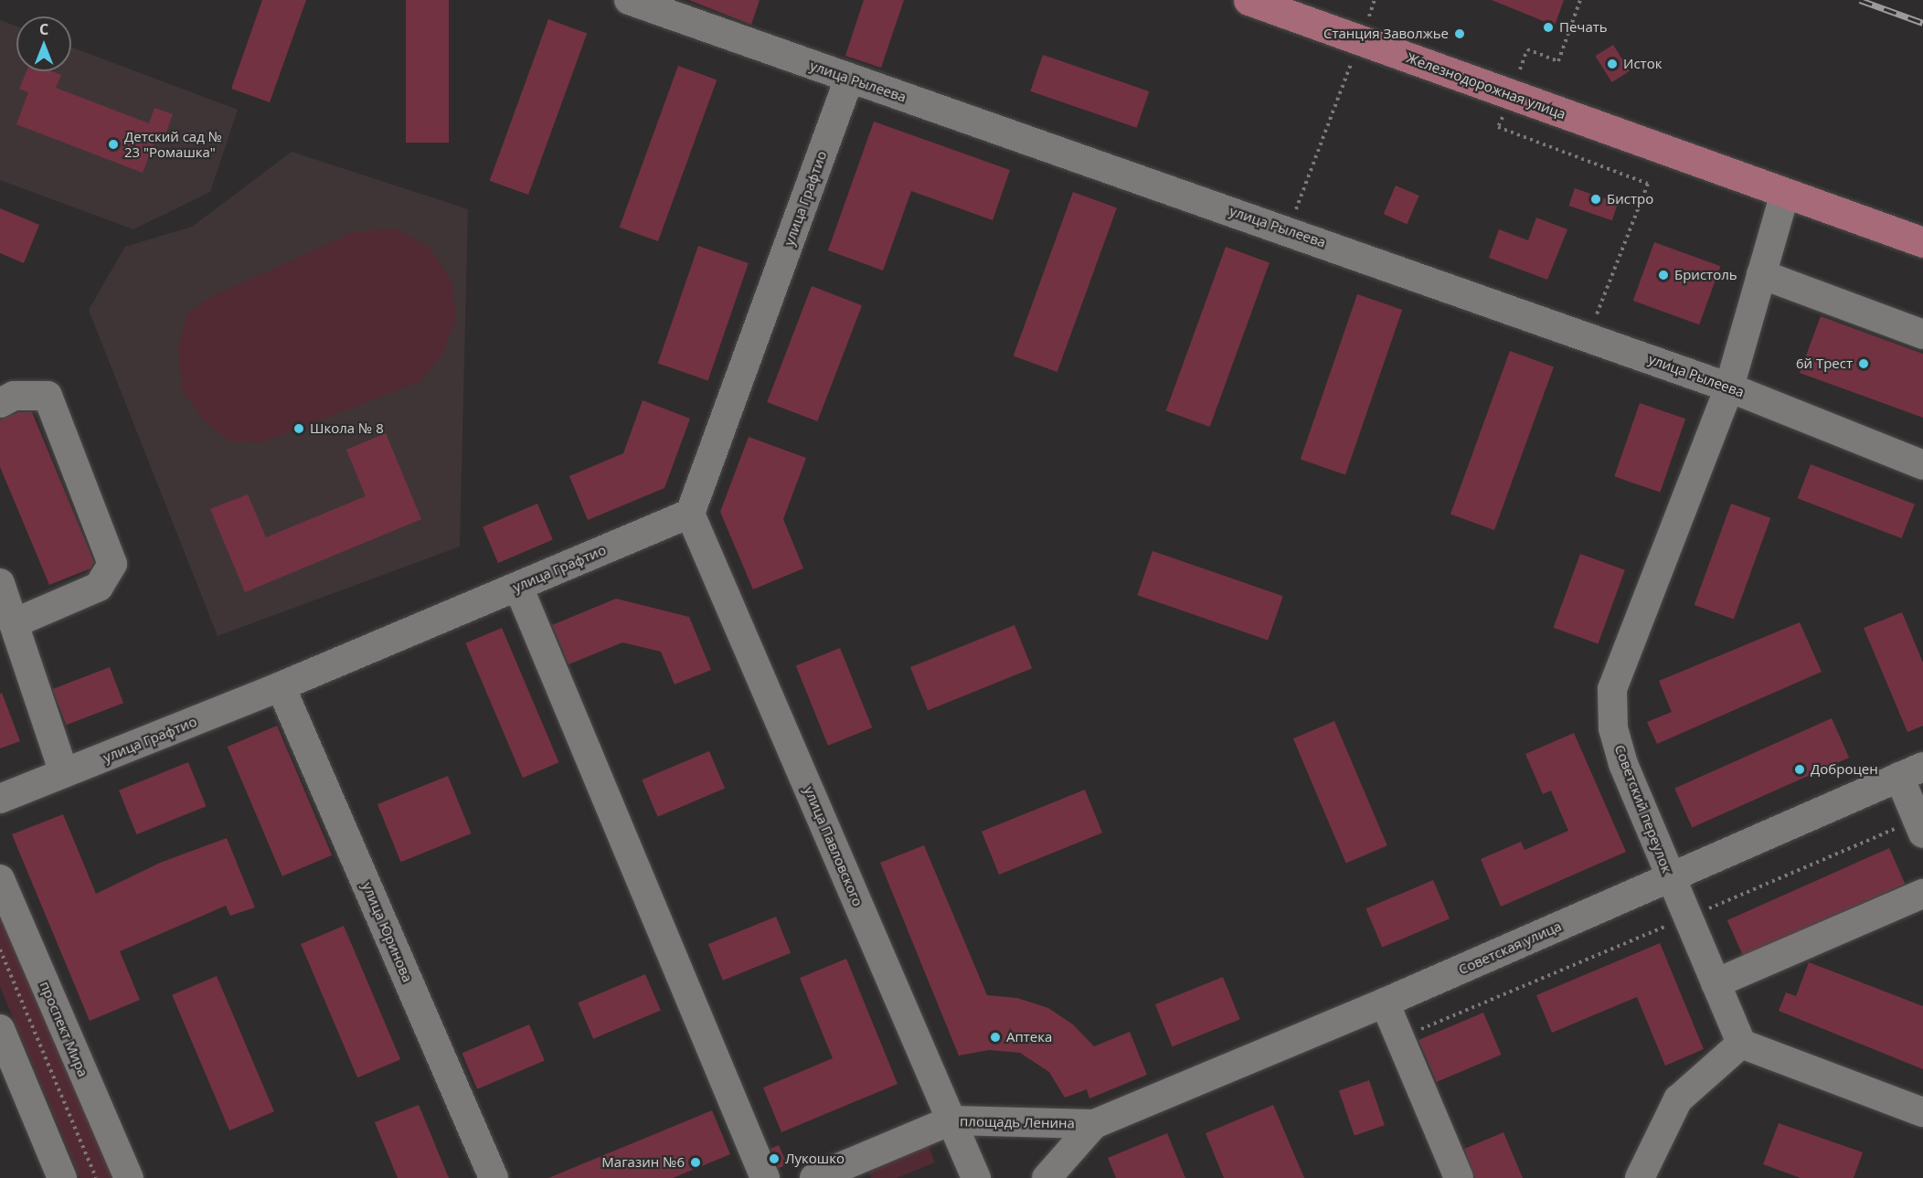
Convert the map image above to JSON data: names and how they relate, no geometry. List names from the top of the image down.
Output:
{
  "streets": {
    "main road": ["Железнодорожная улица"],
    "street": [
      "улица Рылеева",
      "улица Графтио",
      "Советский переулок",
      "улица Павловского",
      "улица Юринова",
      "Советская улица",
      "проспект Мира",
      "площадь Ленина"
    ]
  },
  "crossings": [
    ["улица Рылеева", "улица Графтио"],
    ["улица Рылеева", "Советский переулок"],
    ["Железнодорожная улица", "Советский переулок"],
    ["улица Графтио", "улица Павловского"],
    ["улица Графтио", "улица Юринова"],
    ["Советский переулок", "Советская улица"],
    ["улица Павловского", "площадь Ленина"],
    ["Советская улица", "площадь Ленина"]
  ],
  "places": [
    "Печать",
    "Станция Заволжье",
    "Исток",
    "Детский сад № 23 \"Ромашка\"",
    "Бистро",
    "Бристоль",
    "6й Трест",
    "Школа № 8",
    "Доброцен",
    "Аптека",
    "Лукошко",
    "Магазин №6"
  ],
  "north": "top"
}
